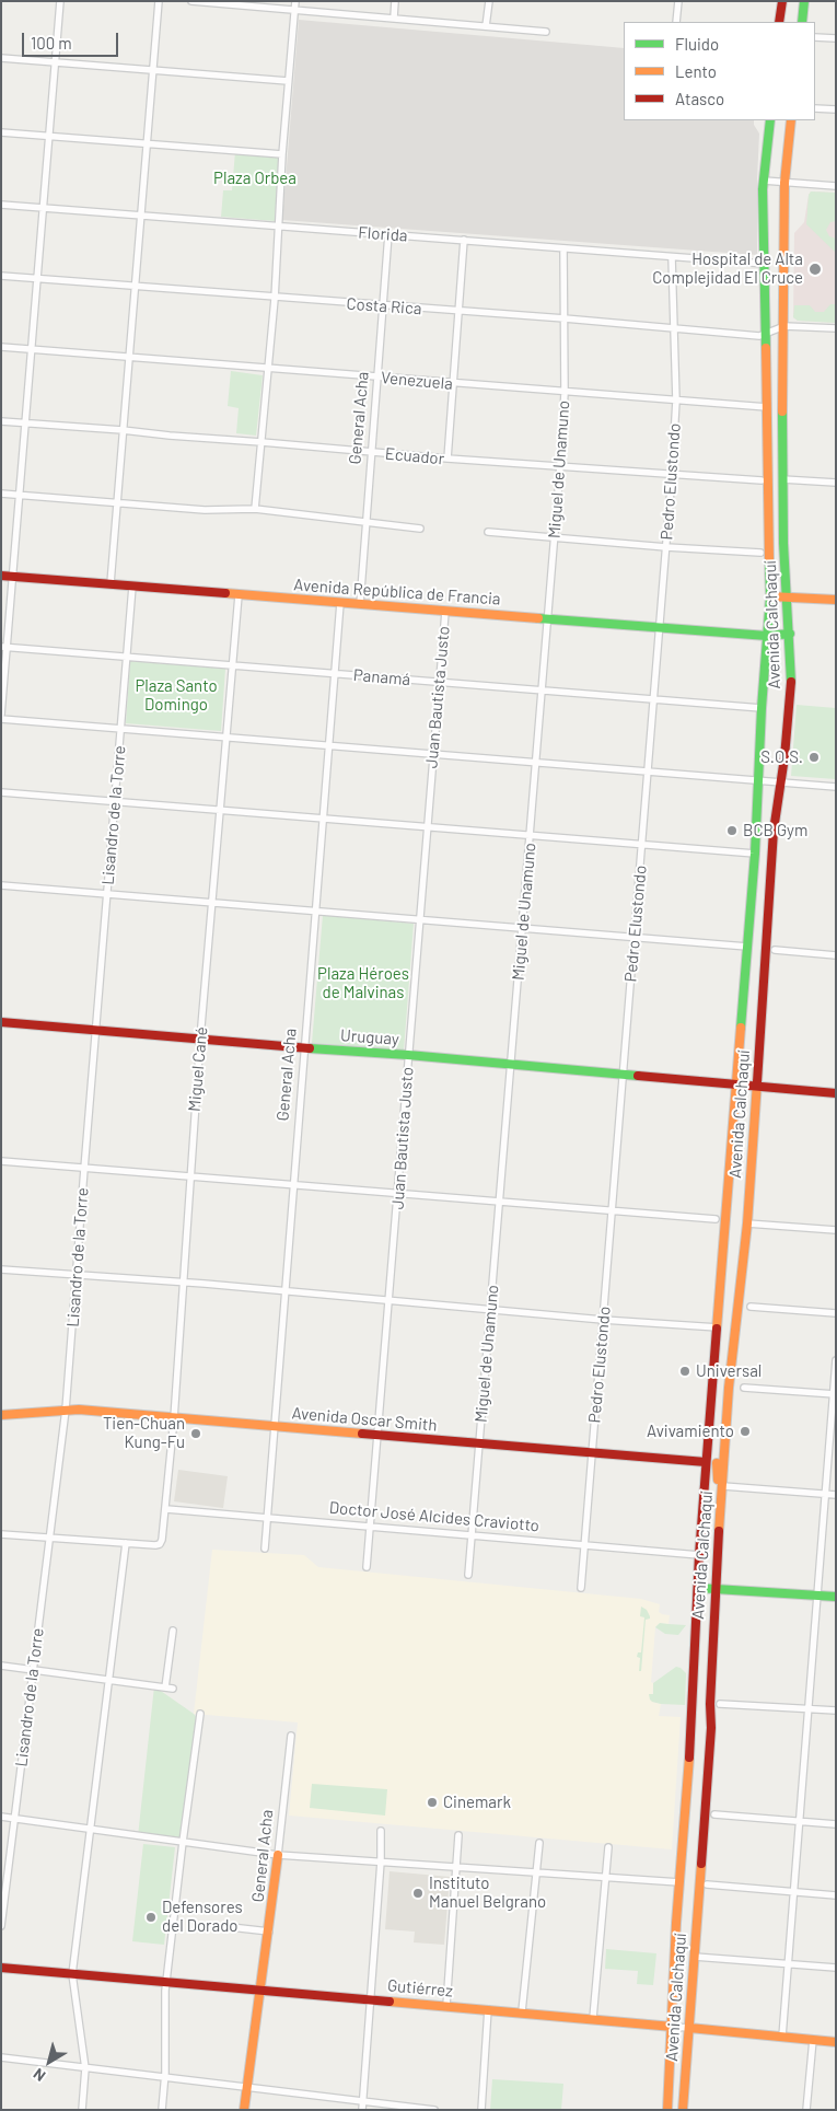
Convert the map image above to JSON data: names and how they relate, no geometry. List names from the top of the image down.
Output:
{
  "streets": {
    "main road": [
      "General Acha",
      "Avenida República de Francia",
      "Avenida Calchaquí",
      "Uruguay",
      "Avenida Oscar Smith",
      "Gutiérrez"
    ],
    "street": [
      "Florida",
      "Costa Rica",
      "Venezuela",
      "Ecuador",
      "Miguel de Unamuno",
      "Pedro Elustondo",
      "Panamá",
      "Juan Bautista Justo",
      "Lisandro de la Torre",
      "Miguel Cané",
      "Doctor José Alcides Craviotto"
    ]
  },
  "crossings": [
    ["Florida", "General Acha"],
    ["Florida", "Miguel de Unamuno"],
    ["Florida", "Pedro Elustondo"],
    ["Florida", "Avenida Calchaquí"],
    ["Costa Rica", "General Acha"],
    ["Costa Rica", "Miguel de Unamuno"],
    ["Costa Rica", "Pedro Elustondo"],
    ["Costa Rica", "Avenida Calchaquí"],
    ["Venezuela", "General Acha"],
    ["Venezuela", "Miguel de Unamuno"],
    ["Venezuela", "Pedro Elustondo"],
    ["Venezuela", "Avenida Calchaquí"],
    ["General Acha", "Ecuador"],
    ["General Acha", "Avenida República de Francia"],
    ["General Acha", "Panamá"],
    ["General Acha", "Uruguay"],
    ["General Acha", "Avenida Oscar Smith"],
    ["General Acha", "Doctor José Alcides Craviotto"],
    ["General Acha", "Gutiérrez"],
    ["Ecuador", "Miguel de Unamuno"],
    ["Ecuador", "Pedro Elustondo"],
    ["Miguel de Unamuno", "Avenida República de Francia"],
    ["Miguel de Unamuno", "Panamá"],
    ["Miguel de Unamuno", "Uruguay"],
    ["Miguel de Unamuno", "Avenida Oscar Smith"],
    ["Miguel de Unamuno", "Doctor José Alcides Craviotto"],
    ["Pedro Elustondo", "Avenida República de Francia"],
    ["Pedro Elustondo", "Panamá"],
    ["Pedro Elustondo", "Uruguay"],
    ["Pedro Elustondo", "Avenida Oscar Smith"],
    ["Pedro Elustondo", "Doctor José Alcides Craviotto"],
    ["Avenida República de Francia", "Avenida Calchaquí"],
    ["Avenida República de Francia", "Juan Bautista Justo"],
    ["Avenida República de Francia", "Lisandro de la Torre"],
    ["Avenida República de Francia", "Miguel Cané"],
    ["Avenida Calchaquí", "Panamá"],
    ["Avenida Calchaquí", "Uruguay"],
    ["Avenida Calchaquí", "Avenida Oscar Smith"],
    ["Avenida Calchaquí", "Doctor José Alcides Craviotto"],
    ["Avenida Calchaquí", "Gutiérrez"],
    ["Panamá", "Juan Bautista Justo"],
    ["Panamá", "Lisandro de la Torre"],
    ["Panamá", "Miguel Cané"],
    ["Juan Bautista Justo", "Uruguay"],
    ["Juan Bautista Justo", "Avenida Oscar Smith"],
    ["Juan Bautista Justo", "Doctor José Alcides Craviotto"],
    ["Lisandro de la Torre", "Uruguay"],
    ["Lisandro de la Torre", "Avenida Oscar Smith"],
    ["Uruguay", "Miguel Cané"],
    ["Miguel Cané", "Avenida Oscar Smith"],
    ["Miguel Cané", "Doctor José Alcides Craviotto"]
  ],
  "parks": ["Plaza Orbea", "Plaza Santo Domingo", "Plaza Héroes de Malvinas"],
  "places": [
    "Hospital de Alta Complejidad El Cruce",
    "S.O.S.",
    "BCB Gym",
    "Universal",
    "Avivamiento",
    "Tien-Chuan Kung-Fu",
    "Cinemark",
    "Instituto Manuel Belgrano",
    "Defensores del Dorado"
  ],
  "legend": ["Fluido", "Lento", "Atasco"],
  "scale_bar": "100 m",
  "north": "bottom left"
}
